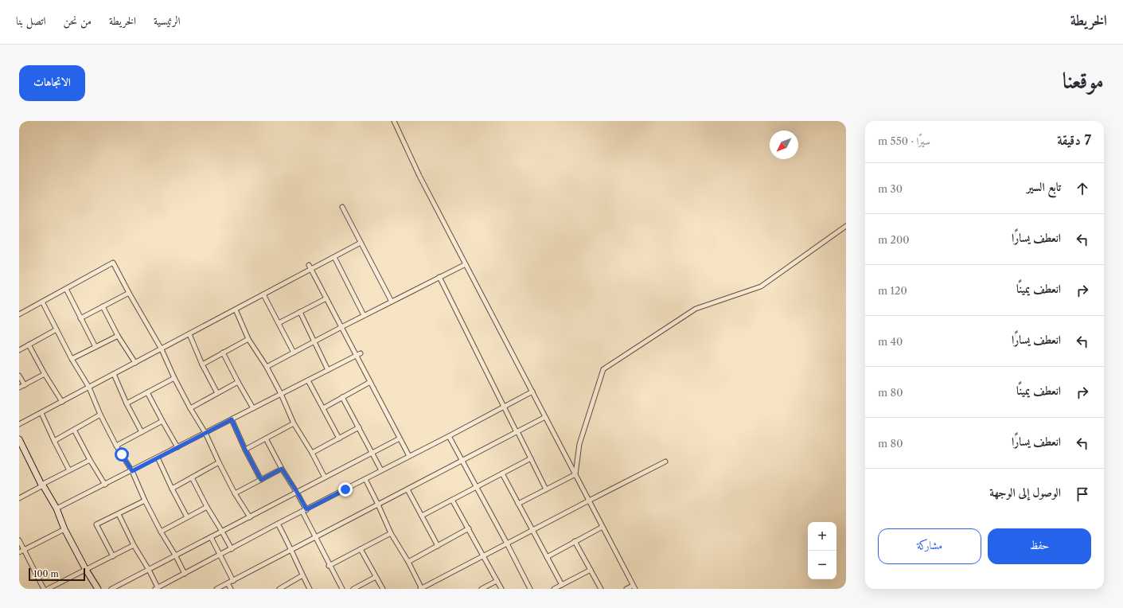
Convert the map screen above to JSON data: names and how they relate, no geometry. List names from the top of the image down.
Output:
{
  "scale_bar": "100 m",
  "north": "bottom left",
  "page": {
    "header": "الخريطة",
    "nav": [
      "الرئيسية",
      "الخريطة",
      "من نحن",
      "اتصل بنا"
    ],
    "title": "موقعنا",
    "buttons": [
      "الاتجاهات",
      ["حفظ", "مشاركة"]
    ],
    "heading": ["7 دقيقة", "سيرًا · 550 m"],
    "list": [
      ["تابع السير", "30 m"],
      ["انعطف يسارًا", "200 m"],
      ["انعطف يمينًا", "120 m"],
      ["انعطف يسارًا", "40 m"],
      ["انعطف يمينًا", "80 m"],
      ["انعطف يسارًا", "80 m"],
      "الوصول إلى الوجهة"
    ],
    "map_buttons": ["+", "−"],
    "scale": "100 m"
  }
}
